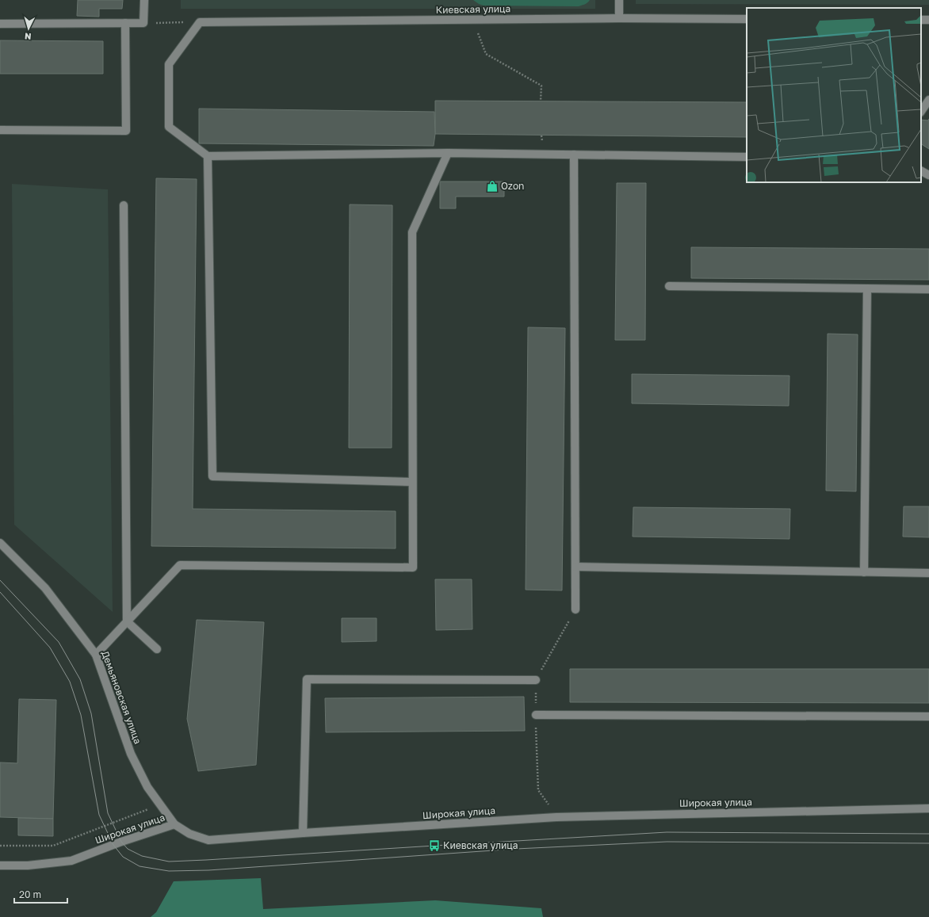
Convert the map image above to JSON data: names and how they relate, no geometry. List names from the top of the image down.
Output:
{
  "streets": {
    "street": ["Киевская улица", "Демьяновская улица", "Широкая улица"]
  },
  "crossings": [
    ["Демьяновская улица", "Широкая улица"]
  ],
  "places": {
    "shop": ["Ozon"],
    "bus stop": ["Киевская улица"]
  },
  "scale_bar": "20 m",
  "north": "bottom"
}
